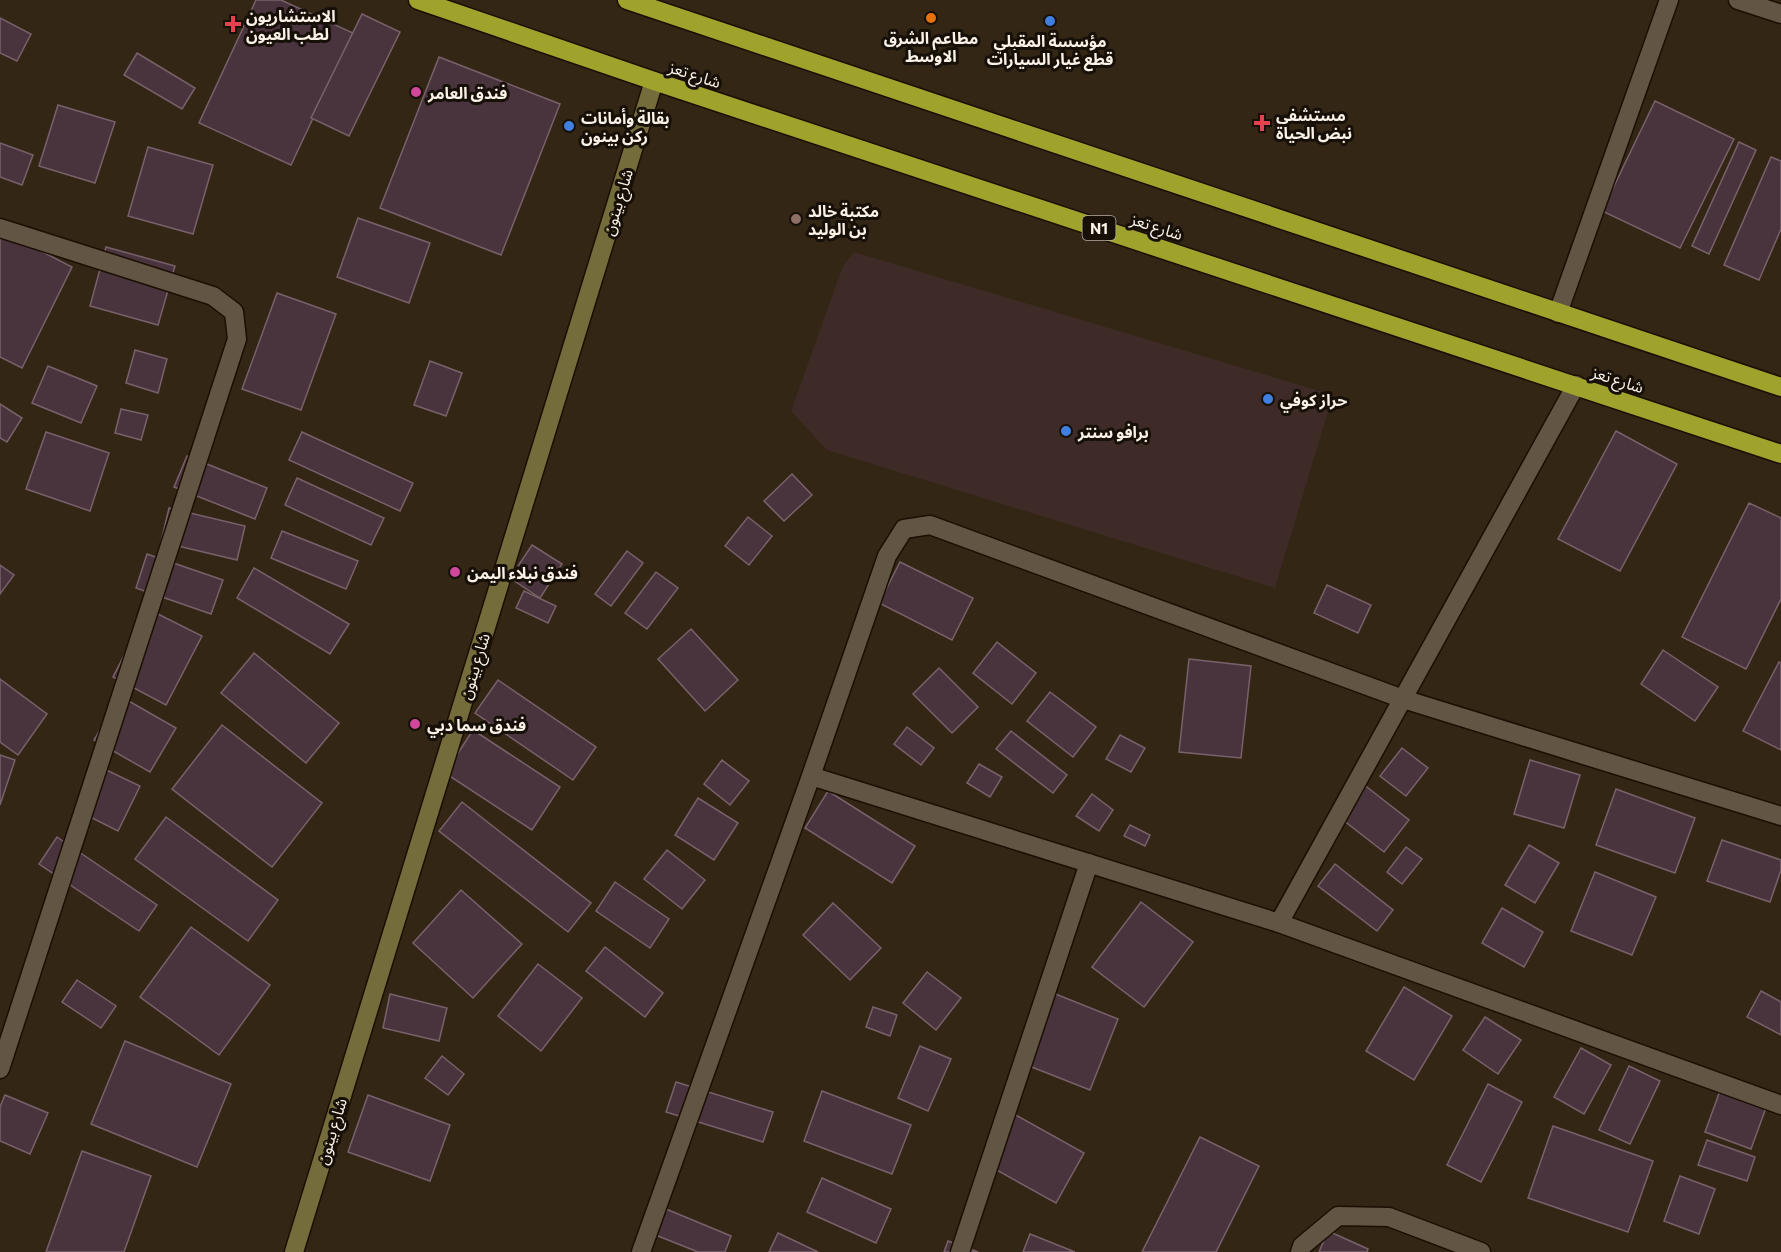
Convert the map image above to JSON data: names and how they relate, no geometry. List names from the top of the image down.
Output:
{
  "streets": {
    "highway": ["شارع تعز", "N1"],
    "street": ["شارع بينون"]
  },
  "crossings": [
    ["شارع تعز", "شارع بينون"]
  ],
  "places": {
    "other": [
      "مطاعم الشرق الاوسط",
      "مؤسسة المقبلي قطع غيار السيارات",
      "فندق العامر",
      "بقالة وأمانات ركن بينون",
      "مكتبة خالد بن الوليد",
      "حراز كوفي",
      "برافو سنتر",
      "فندق نبلاء اليمن",
      "فندق سما دبي"
    ],
    "health": ["الاستشاريون لطب العيون", "مستشفى نبض الحياة"]
  }
}
